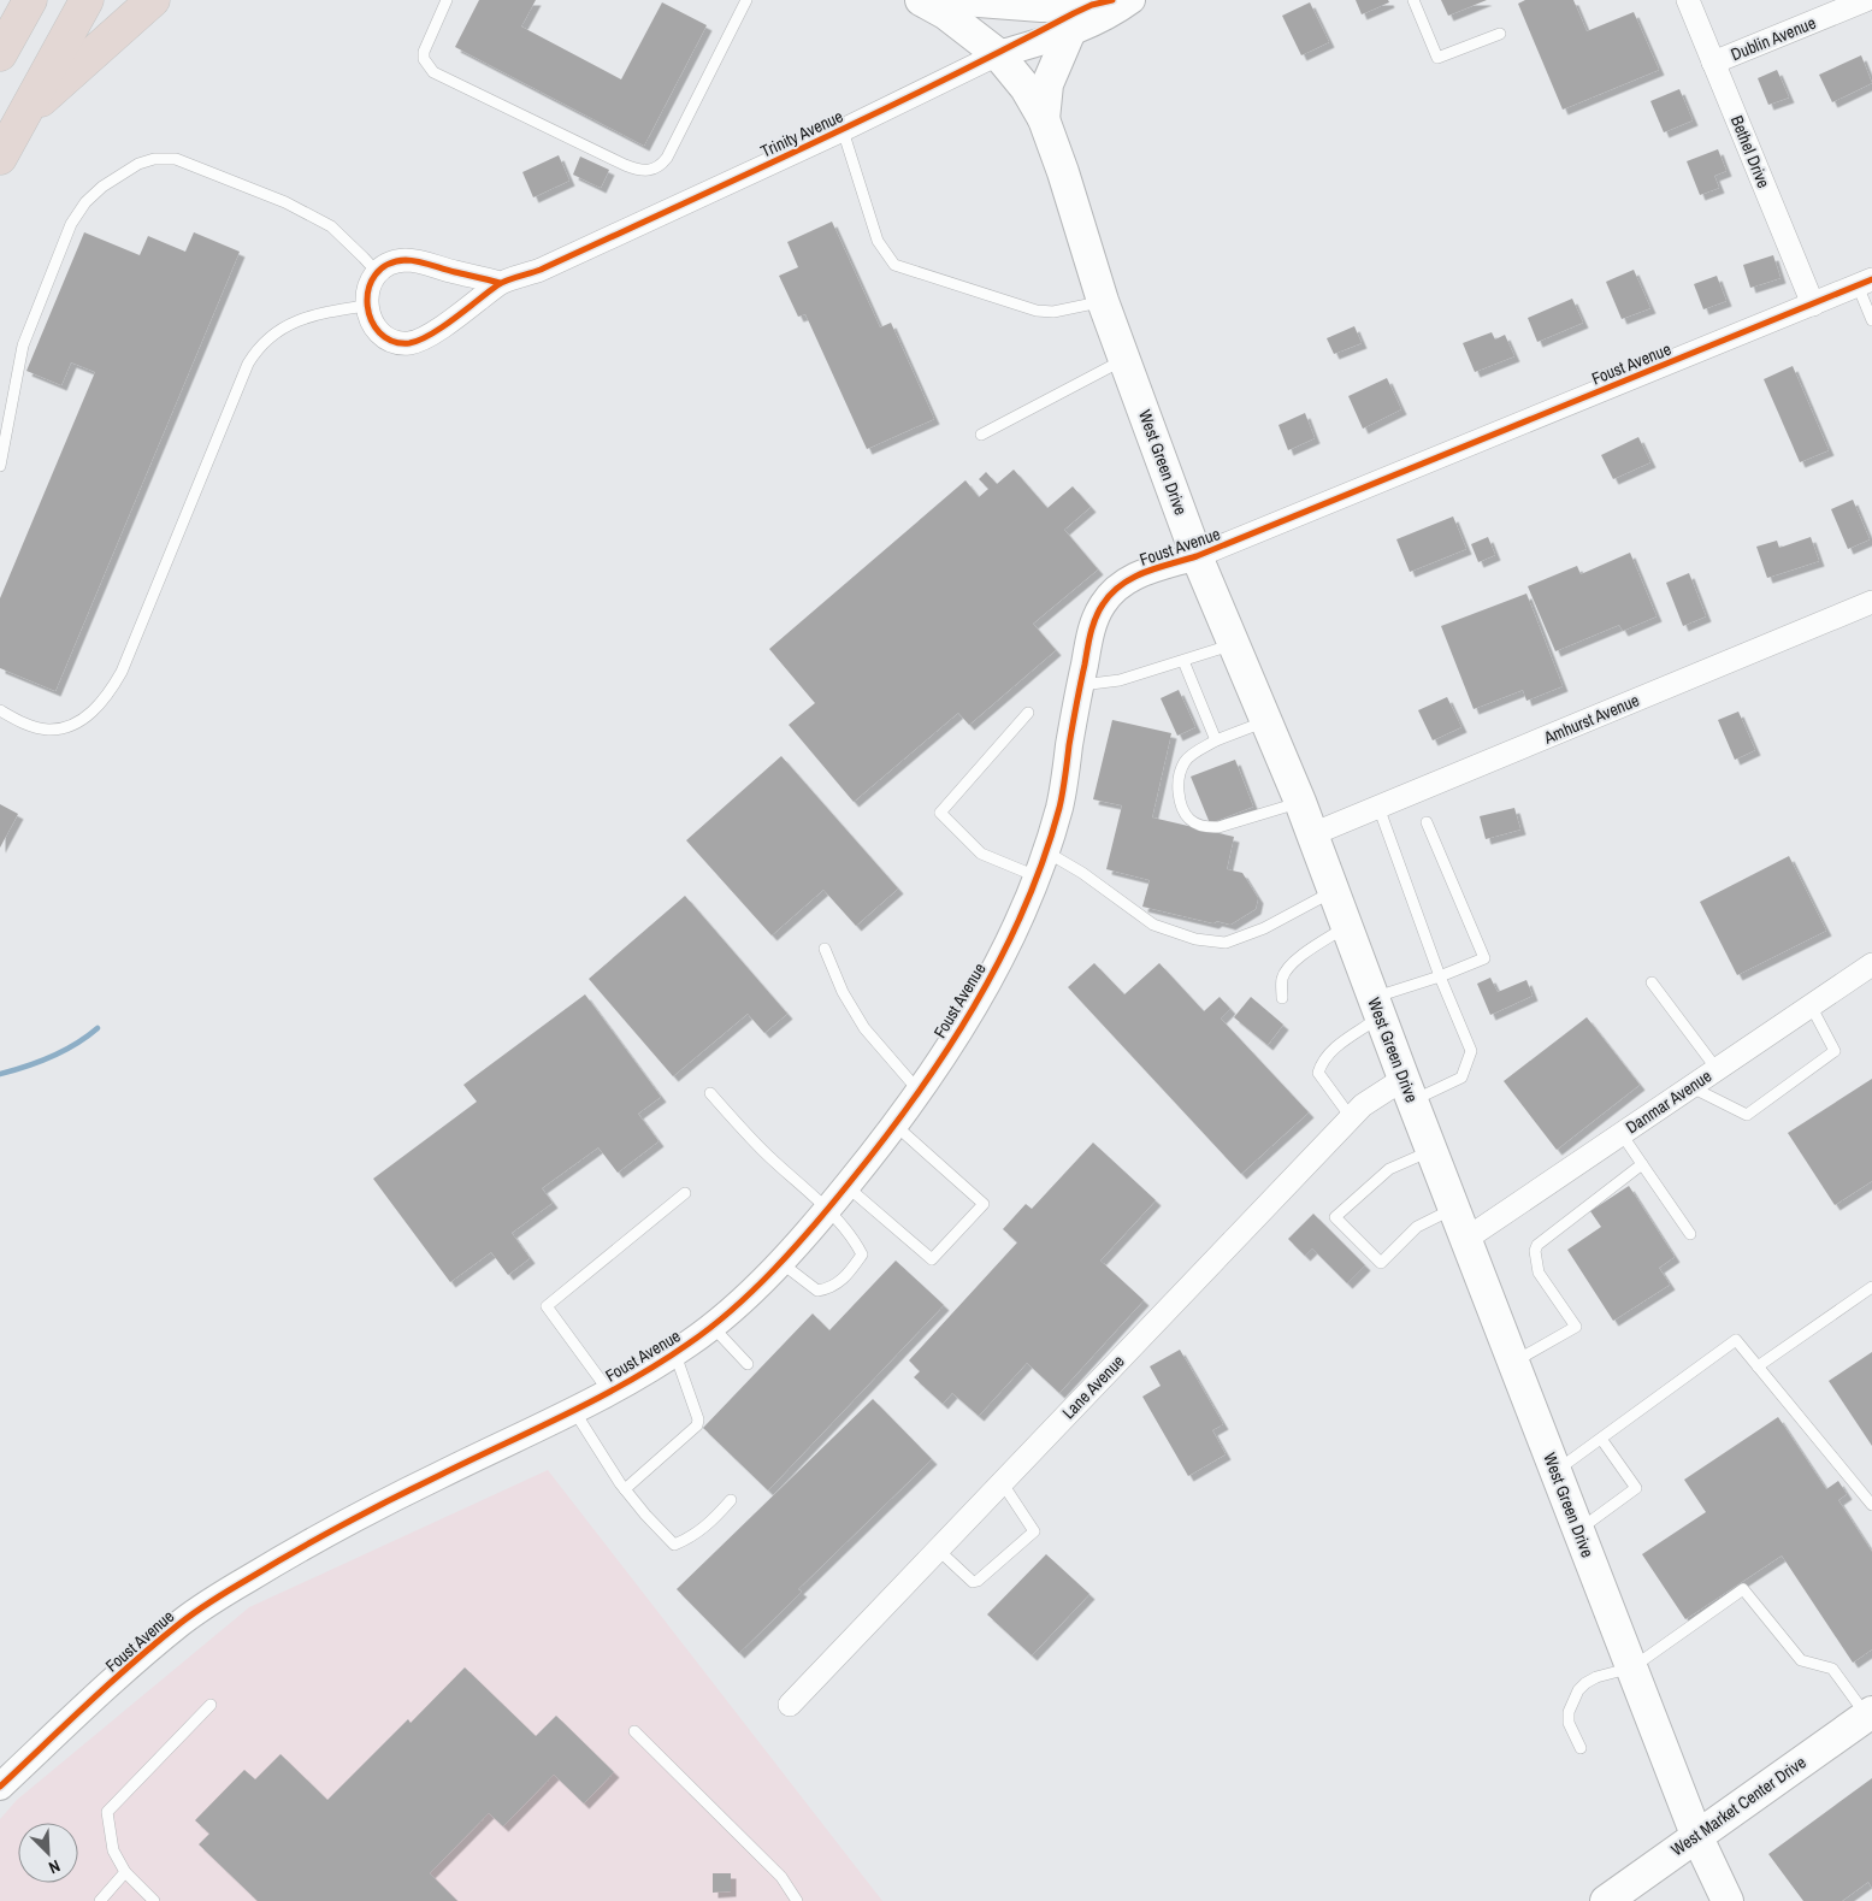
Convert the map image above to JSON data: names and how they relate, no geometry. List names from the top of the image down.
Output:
{
  "streets": {
    "main road": ["West Green Drive", "West Market Center Drive"],
    "street": [
      "Dublin Avenue",
      "Trinity Avenue",
      "Bethel Drive",
      "Foust Avenue",
      "Amhurst Avenue",
      "Danmar Avenue",
      "Lane Avenue"
    ]
  },
  "crossings": [
    ["Dublin Avenue", "Bethel Drive"],
    ["Trinity Avenue", "West Green Drive"],
    ["Bethel Drive", "Foust Avenue"],
    ["Foust Avenue", "West Green Drive"],
    ["West Green Drive", "Amhurst Avenue"],
    ["West Green Drive", "Danmar Avenue"],
    ["West Green Drive", "Lane Avenue"],
    ["West Green Drive", "West Market Center Drive"]
  ],
  "north": "bottom right"
}
